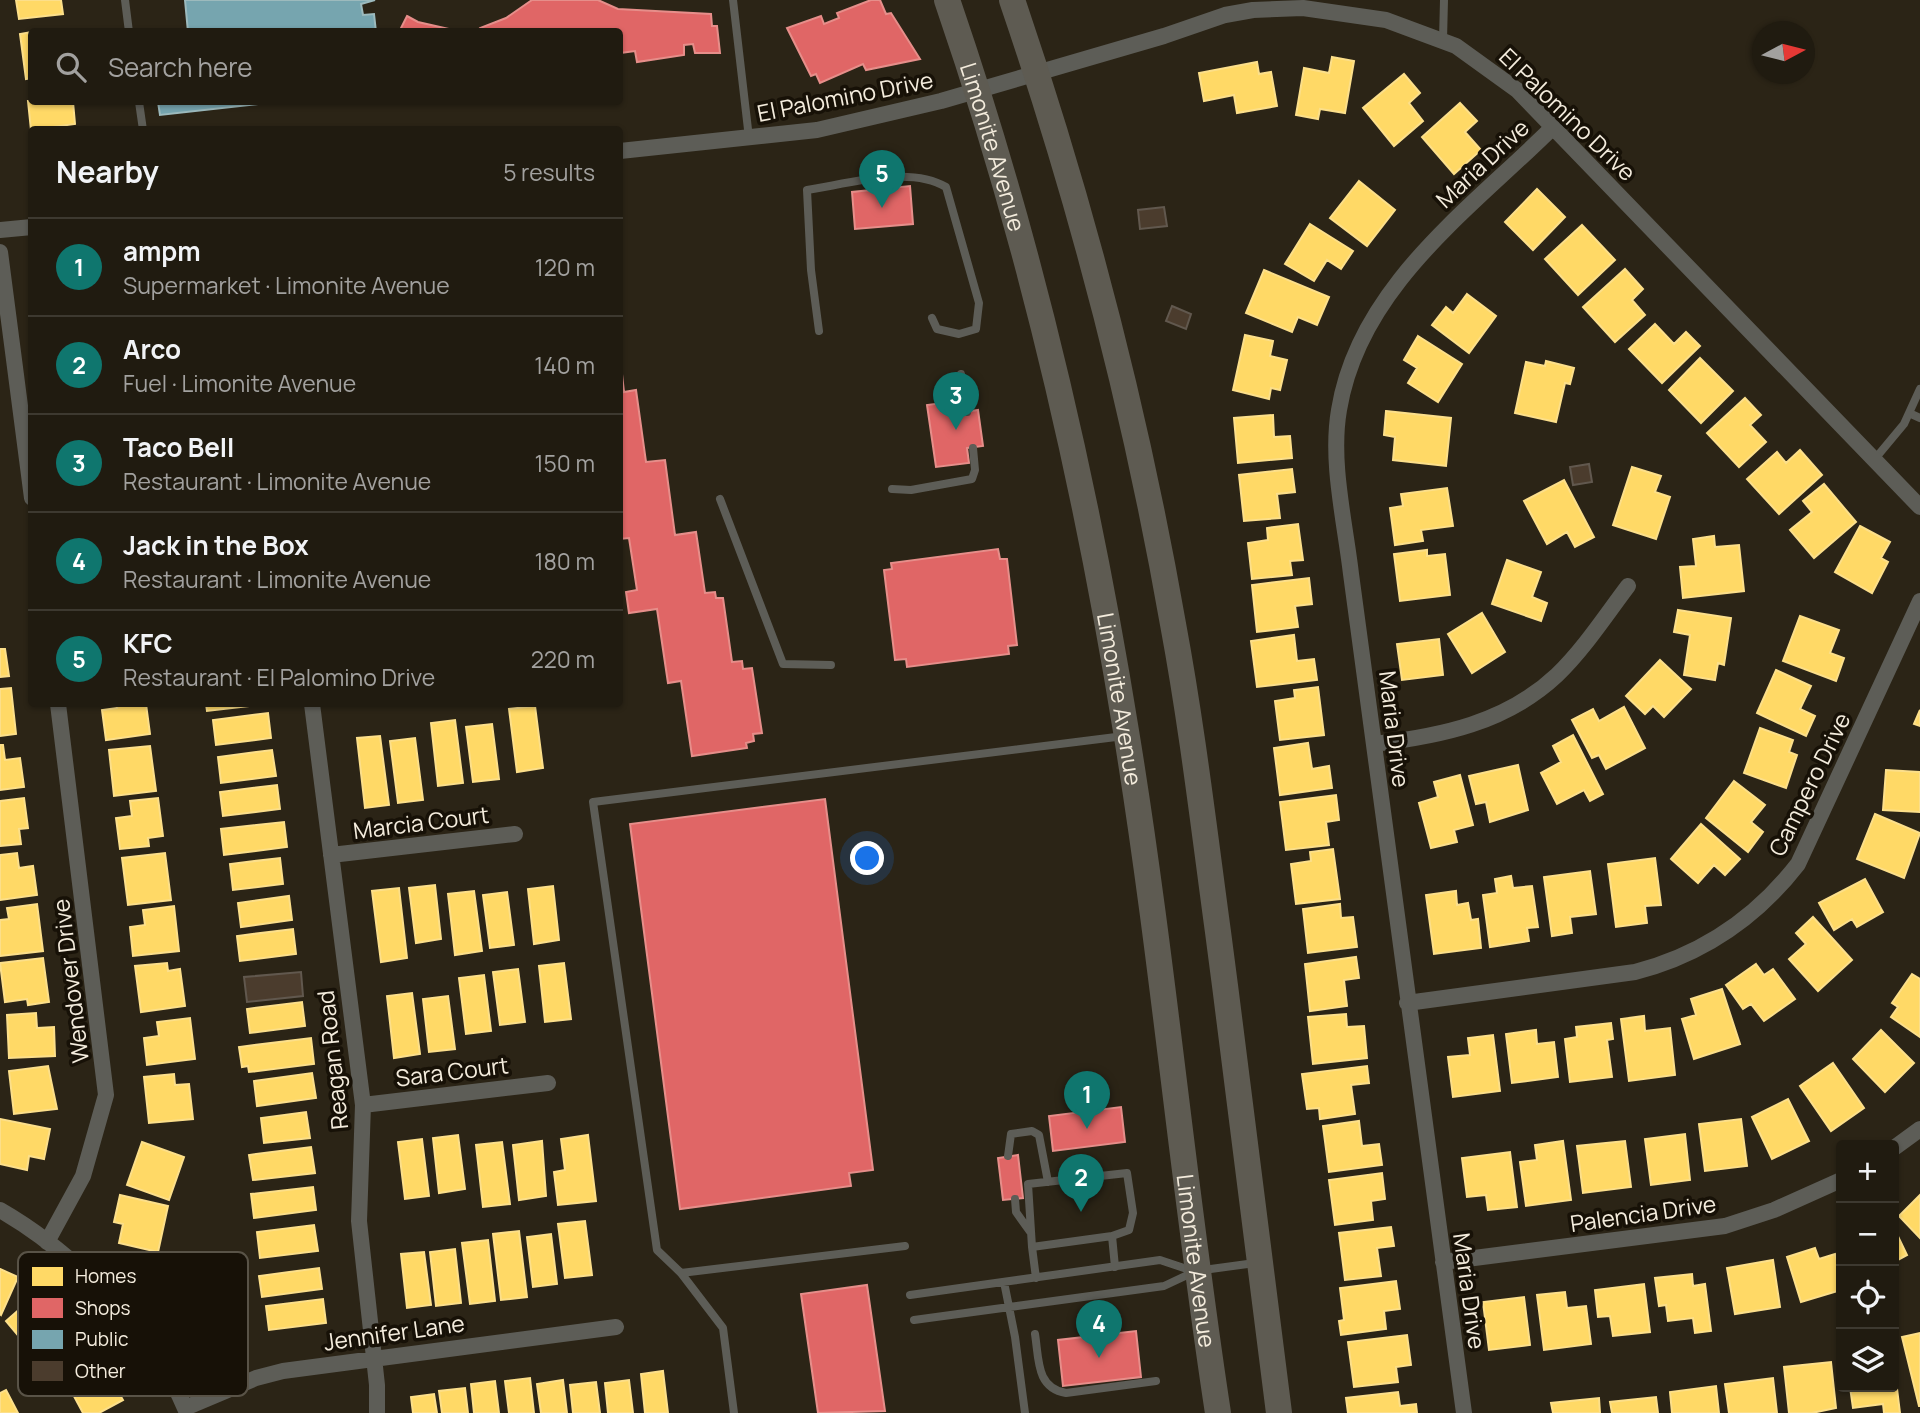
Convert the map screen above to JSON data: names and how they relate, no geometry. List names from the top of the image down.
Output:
{
  "streets": {
    "main road": ["Limonite Avenue"],
    "street": [
      "El Palomino Drive",
      "Maria Drive",
      "Campero Drive",
      "Marcia Court",
      "Wendover Drive",
      "Reagan Road",
      "Sara Court",
      "Palencia Drive",
      "Jennifer Lane"
    ]
  },
  "crossings": [
    ["El Palomino Drive", "Limonite Avenue"],
    ["El Palomino Drive", "Maria Drive"],
    ["Maria Drive", "Campero Drive"],
    ["Maria Drive", "Palencia Drive"],
    ["Marcia Court", "Reagan Road"],
    ["Reagan Road", "Sara Court"],
    ["Reagan Road", "Jennifer Lane"]
  ],
  "legend": [
    "Homes",
    "Shops",
    "Public",
    "Other"
  ],
  "north": "right",
  "page": {
    "search": "Search here",
    "heading": ["Nearby", "5 results"],
    "pins": [
      "5",
      "3",
      "1",
      "2",
      "4"
    ],
    "list": [
      {
        "mark": "1",
        "name": "ampm",
        "note": "Supermarket · Limonite Avenue",
        "value": "120 m"
      },
      {
        "mark": "2",
        "name": "Arco",
        "note": "Fuel · Limonite Avenue",
        "value": "140 m"
      },
      {
        "mark": "3",
        "name": "Taco Bell",
        "note": "Restaurant · Limonite Avenue",
        "value": "150 m"
      },
      {
        "mark": "4",
        "name": "Jack in the Box",
        "note": "Restaurant · Limonite Avenue",
        "value": "180 m"
      },
      {
        "mark": "5",
        "name": "KFC",
        "note": "Restaurant · El Palomino Drive",
        "value": "220 m"
      }
    ],
    "map_buttons": ["+", "−"]
  }
}
